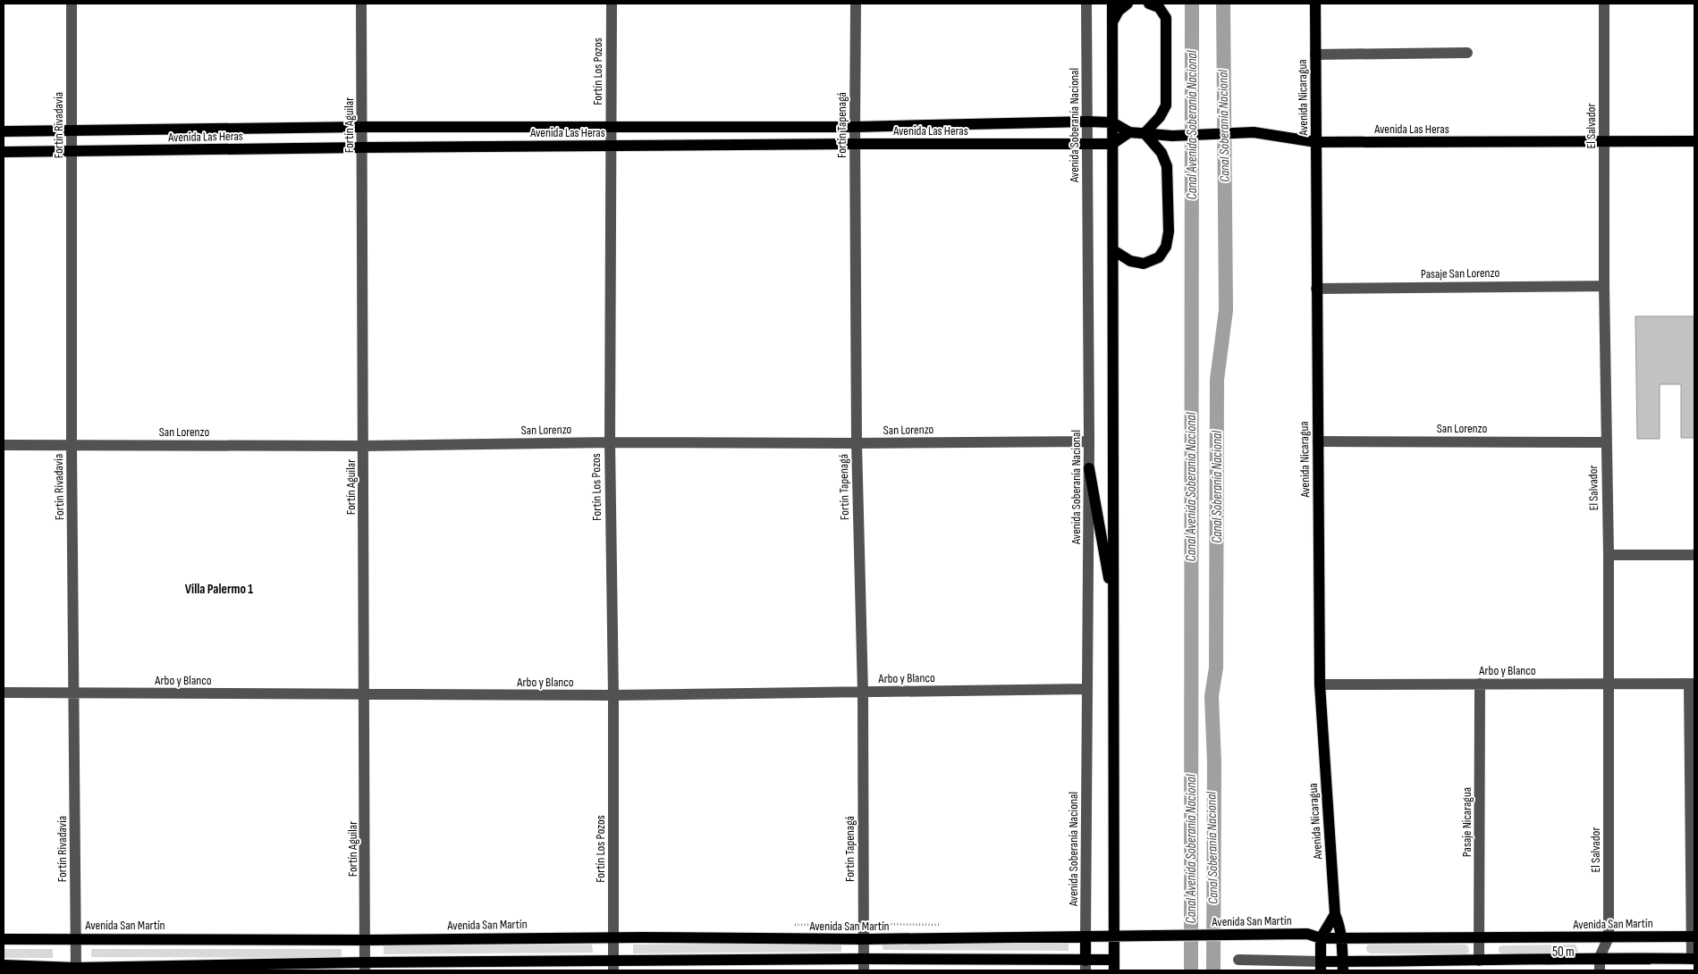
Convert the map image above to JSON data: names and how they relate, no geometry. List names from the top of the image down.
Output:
{
  "streets": {
    "main road": [
      "Avenida Nicaragua",
      "Avenida Soberanía Nacional",
      "Avenida Las Heras",
      "Avenida San Martín"
    ],
    "street": [
      "Fortín Los Pozos",
      "Fortín Rivadavia",
      "Fortín Aguilar",
      "Fortín Tapenagá",
      "El Salvador",
      "Pasaje San Lorenzo",
      "San Lorenzo",
      "Arbo y Blanco",
      "Pasaje Nicaragua"
    ]
  },
  "crossings": [
    ["Fortín Los Pozos", "Avenida Las Heras"],
    ["Fortín Los Pozos", "San Lorenzo"],
    ["Fortín Los Pozos", "Arbo y Blanco"],
    ["Fortín Los Pozos", "Avenida San Martín"],
    ["Avenida Nicaragua", "Avenida Las Heras"],
    ["Avenida Nicaragua", "Pasaje San Lorenzo"],
    ["Avenida Nicaragua", "San Lorenzo"],
    ["Avenida Nicaragua", "Arbo y Blanco"],
    ["Avenida Nicaragua", "Avenida San Martín"],
    ["Fortín Rivadavia", "Avenida Las Heras"],
    ["Fortín Rivadavia", "San Lorenzo"],
    ["Fortín Rivadavia", "Arbo y Blanco"],
    ["Fortín Rivadavia", "Avenida San Martín"],
    ["Fortín Aguilar", "Avenida Las Heras"],
    ["Fortín Aguilar", "San Lorenzo"],
    ["Fortín Aguilar", "Arbo y Blanco"],
    ["Fortín Aguilar", "Avenida San Martín"],
    ["Fortín Tapenagá", "Avenida Las Heras"],
    ["Fortín Tapenagá", "San Lorenzo"],
    ["Fortín Tapenagá", "Arbo y Blanco"],
    ["Fortín Tapenagá", "Avenida San Martín"],
    ["Avenida Soberanía Nacional", "Avenida Las Heras"],
    ["Avenida Soberanía Nacional", "San Lorenzo"],
    ["Avenida Soberanía Nacional", "Arbo y Blanco"],
    ["Avenida Soberanía Nacional", "Avenida San Martín"],
    ["El Salvador", "Avenida Las Heras"],
    ["El Salvador", "Pasaje San Lorenzo"],
    ["El Salvador", "San Lorenzo"],
    ["El Salvador", "Arbo y Blanco"],
    ["El Salvador", "Avenida San Martín"],
    ["Arbo y Blanco", "Pasaje Nicaragua"],
    ["Pasaje Nicaragua", "Avenida San Martín"]
  ],
  "districts": ["Villa Palermo 1"],
  "water": ["Canal Avenida Soberanía Nacional", "Canal Soberanía Nacional"],
  "scale_bar": "50 m"
}
